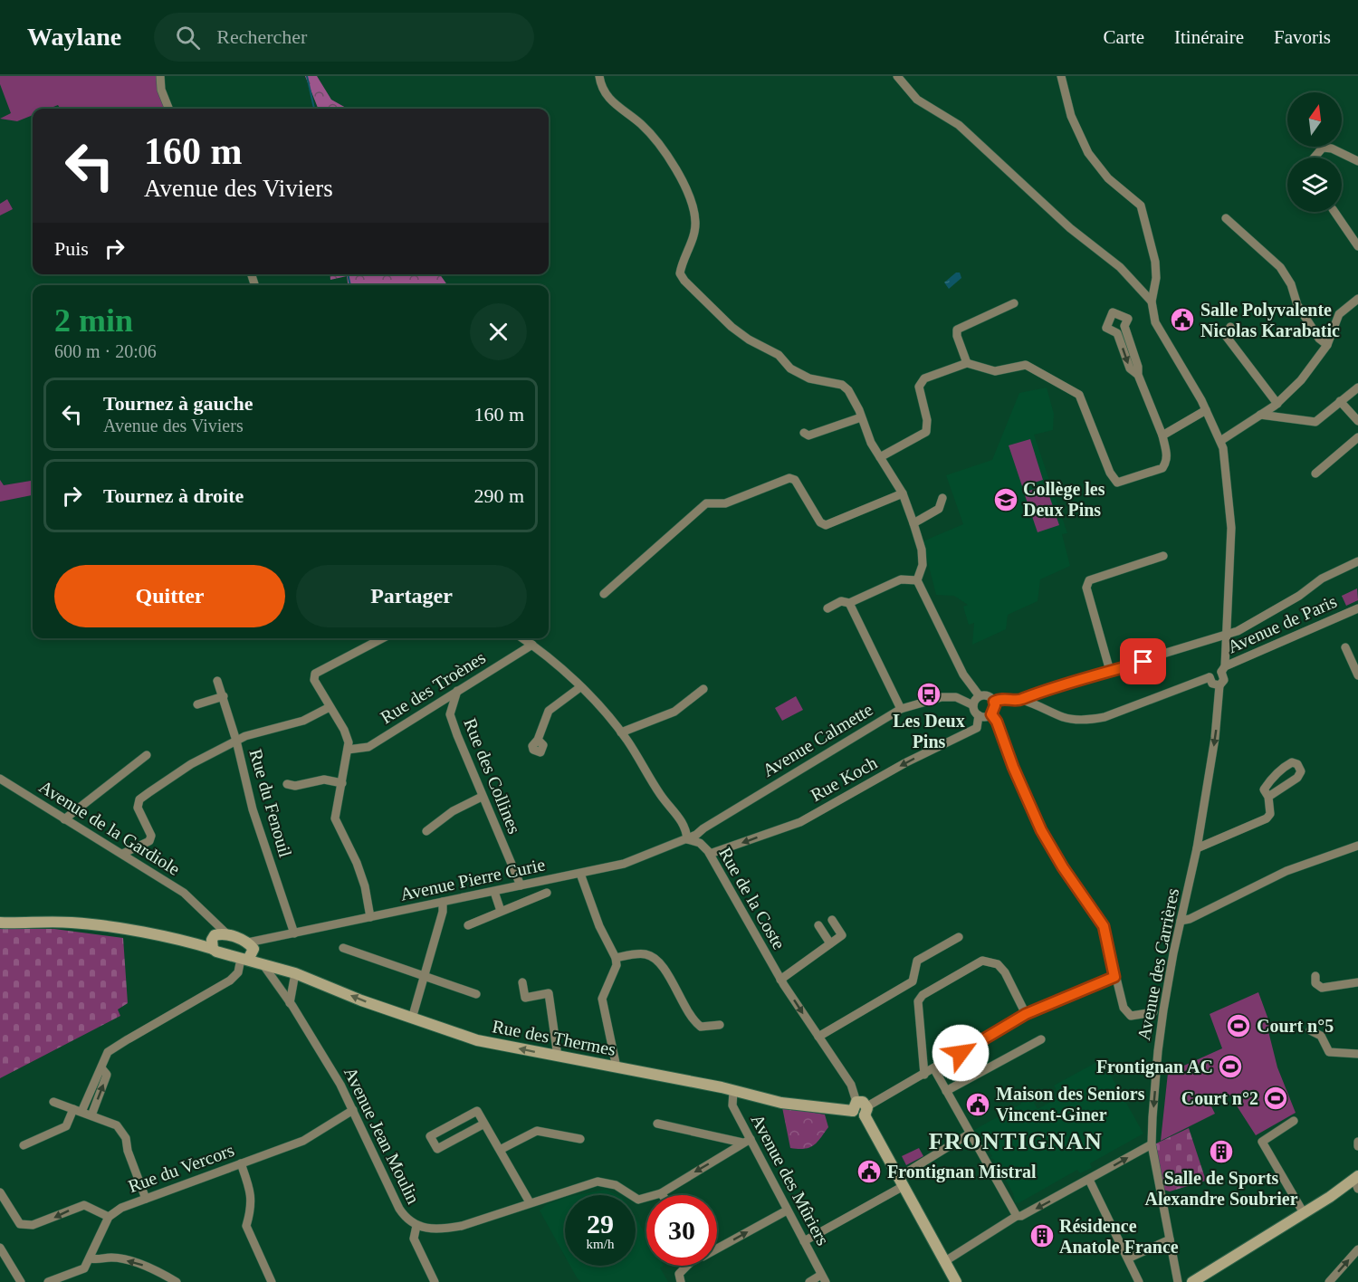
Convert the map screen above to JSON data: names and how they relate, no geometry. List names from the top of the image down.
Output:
{
  "streets": {
    "main road": ["Rue des Thermes"],
    "street": [
      "Avenue de Paris",
      "Rue des Troènes",
      "Avenue Calmette",
      "Rue des Collines",
      "Rue Koch",
      "Rue du Fenouil",
      "Avenue de la Gardiole",
      "Avenue Pierre Curie",
      "Rue de la Coste",
      "Avenue des Carrières",
      "Avenue Jean Moulin",
      "Rue du Vercors",
      "Avenue des Mûriers"
    ]
  },
  "crossings": [
    ["Avenue de Paris", "Avenue des Carrières"],
    ["Rue des Troènes", "Rue des Collines"],
    ["Avenue Calmette", "Rue Koch"],
    ["Avenue Calmette", "Avenue Pierre Curie"],
    ["Avenue Calmette", "Rue de la Coste"],
    ["Rue des Collines", "Avenue Pierre Curie"],
    ["Rue Koch", "Rue de la Coste"],
    ["Rue du Fenouil", "Avenue Pierre Curie"],
    ["Avenue Pierre Curie", "Rue de la Coste"],
    ["Avenue Pierre Curie", "Rue des Thermes"],
    ["Avenue Pierre Curie", "Avenue Jean Moulin"],
    ["Rue de la Coste", "Rue des Thermes"],
    ["Rue des Thermes", "Avenue Jean Moulin"],
    ["Rue des Thermes", "Avenue des Mûriers"],
    ["Avenue Jean Moulin", "Rue du Vercors"]
  ],
  "one_way": ["Rue Koch", "Avenue des Carrières", "Rue des Thermes"],
  "districts": ["FRONTIGNAN"],
  "places": {
    "public building": ["Salle Polyvalente Nicolas Karabatic", "Maison des Seniors Vincent-Giner", "Frontignan Mistral"],
    "school or university": ["Collège les Deux Pins"],
    "bus stop": ["Les Deux Pins"],
    "sports": ["Court n°5", "Frontignan AC", "Court n°2"],
    "building": ["Salle de Sports Alexandre Soubrier", "Résidence Anatole France"]
  },
  "north": "top",
  "page": {
    "header": "Waylane",
    "search": "Rechercher",
    "nav": ["Carte", "Itinéraire", "Favoris"],
    "turn": ["160 m", "Avenue des Viviers"],
    "then": "Puis",
    "heading": ["2 min", "600 m · 20:06"],
    "list": [
      {
        "name": "Tournez à gauche",
        "note": "Avenue des Viviers",
        "value": "160 m"
      },
      {
        "name": "Tournez à droite",
        "value": "290 m"
      }
    ],
    "buttons": ["Quitter", "Partager"],
    "speed": "29 km/h",
    "limit": "30"
  }
}
